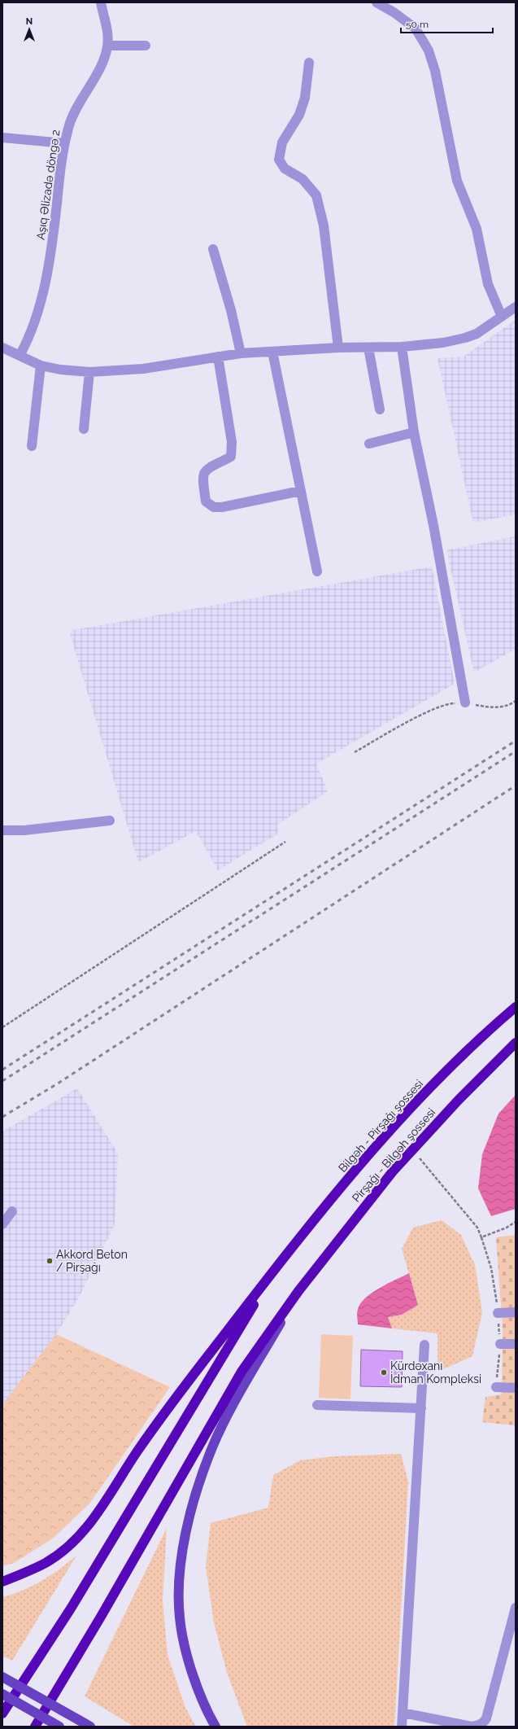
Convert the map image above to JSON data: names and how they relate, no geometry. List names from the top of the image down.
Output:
{
  "streets": {
    "highway": ["Bilgəh - Pirşağı şossesi", "Pirşağı - Bilgəh şossesi"],
    "street": ["Aşıq Əlizadə döngə 2"]
  },
  "places": ["Akkord Beton / Pirşağı", "Kürdəxanı İdman Kompleksi"],
  "scale_bar": "50 m",
  "north": "top"
}
